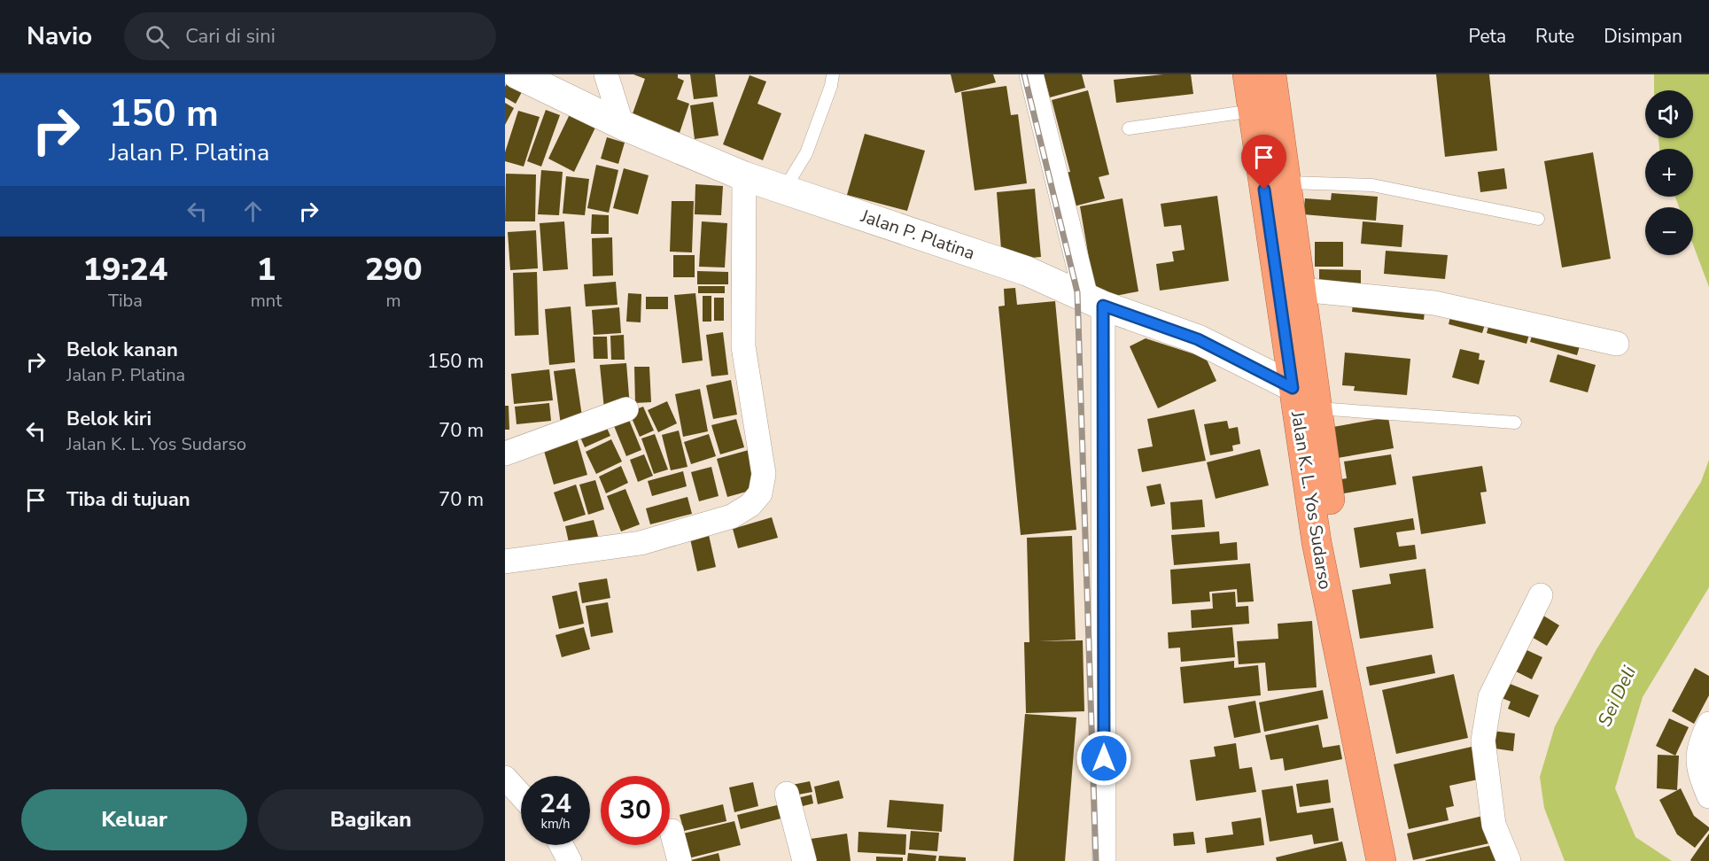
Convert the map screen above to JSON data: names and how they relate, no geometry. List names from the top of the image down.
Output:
{
  "streets": {
    "highway": ["Jalan K. L. Yos Sudarso"],
    "street": ["Jalan P. Platina"]
  },
  "crossings": [
    ["Jalan P. Platina", "Jalan K. L. Yos Sudarso"]
  ],
  "water": ["Sei Deli"],
  "page": {
    "header": "Navio",
    "search": "Cari di sini",
    "nav": ["Peta", "Rute", "Disimpan"],
    "turn": ["150 m", "Jalan P. Platina"],
    "map_buttons": ["+", "−"],
    "eta": [
      "19:24",
      "Tiba",
      "1",
      "mnt",
      "290",
      "m"
    ],
    "list": [
      {
        "name": "Belok kanan",
        "note": "Jalan P. Platina",
        "value": "150 m"
      },
      {
        "name": "Belok kiri",
        "note": "Jalan K. L. Yos Sudarso",
        "value": "70 m"
      },
      {
        "name": "Tiba di tujuan",
        "value": "70 m"
      }
    ],
    "speed": "24 km/h",
    "limit": "30",
    "buttons": ["Keluar", "Bagikan"]
  }
}
